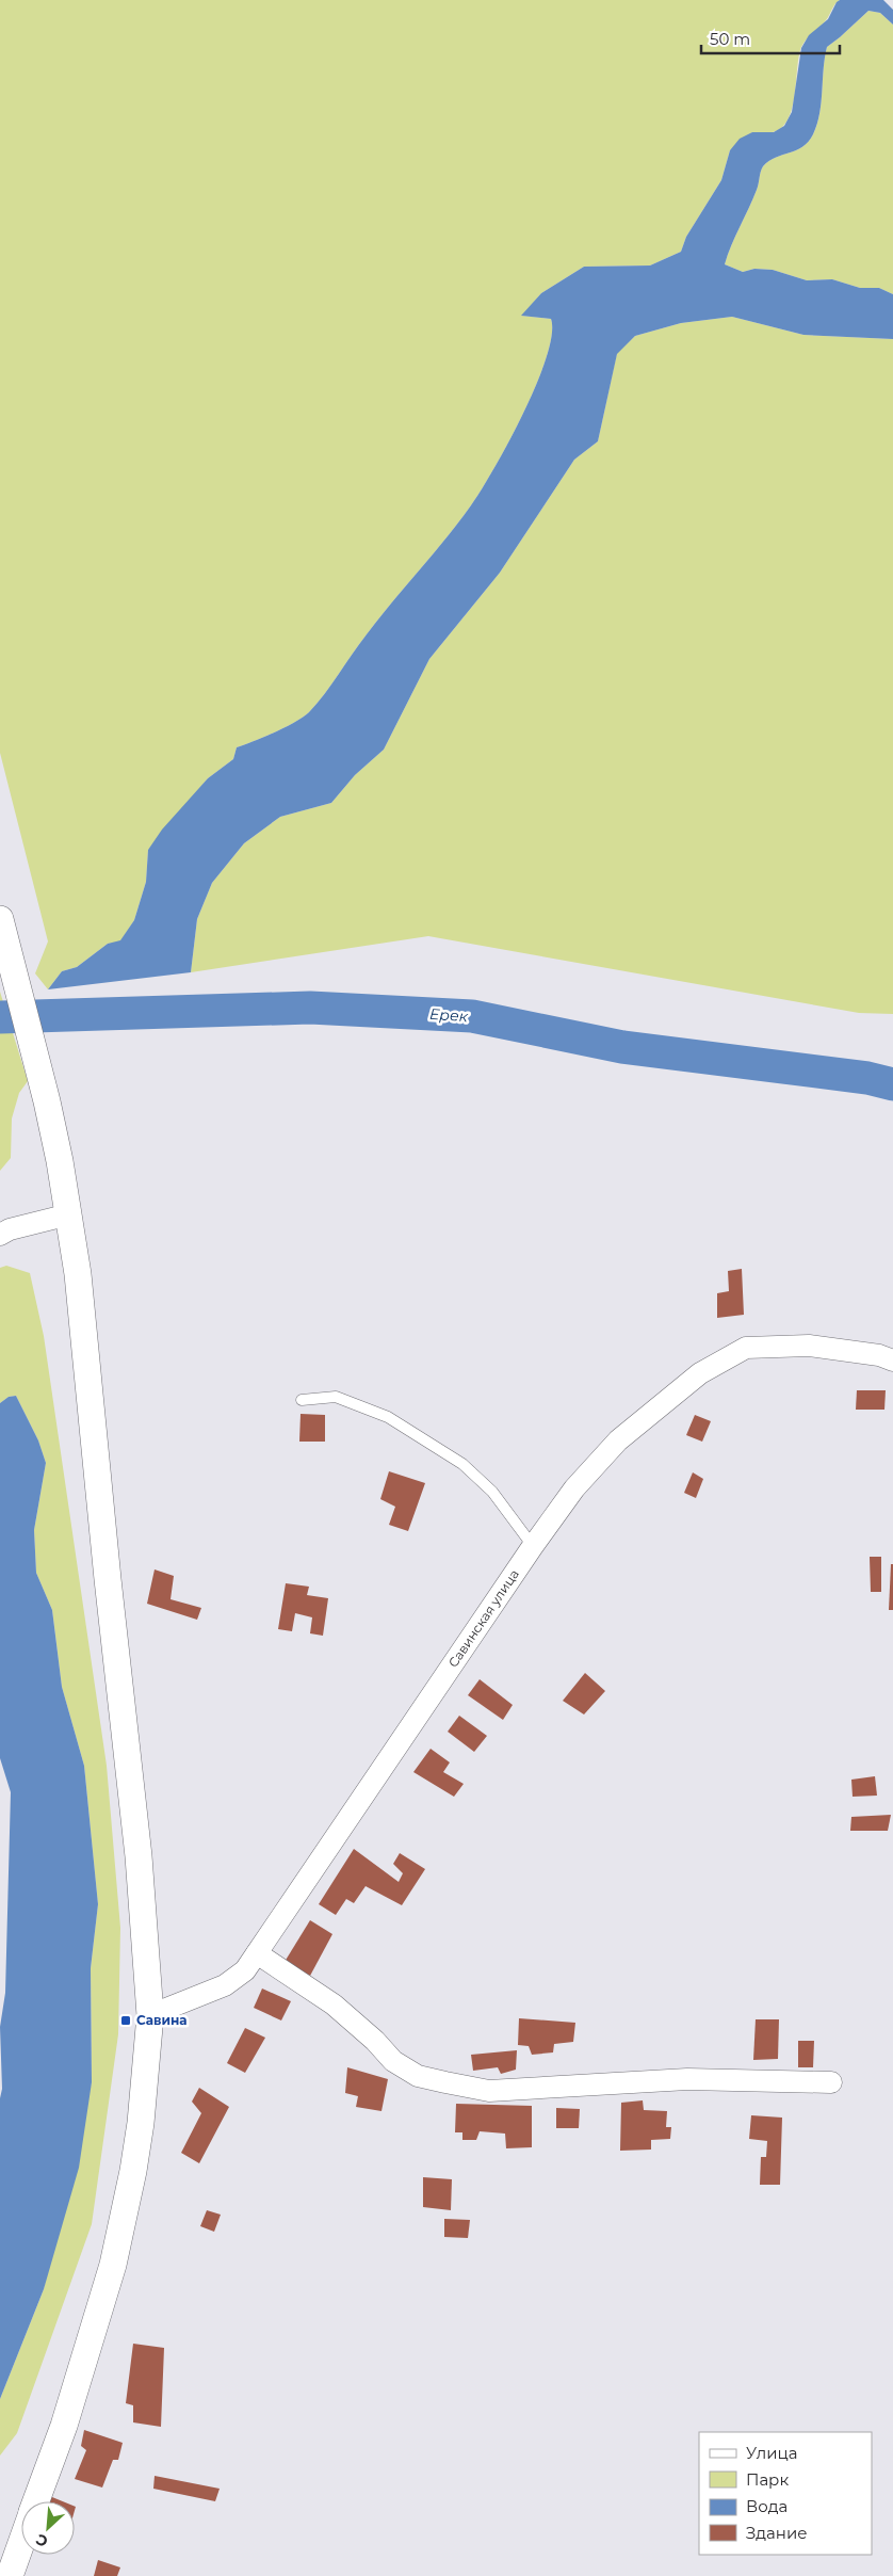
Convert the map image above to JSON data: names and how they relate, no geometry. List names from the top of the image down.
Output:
{
  "streets": {
    "street": ["Савинская улица"]
  },
  "water": ["Ерек"],
  "places": {
    "transit": ["Савина"]
  },
  "legend": [
    "Улица",
    "Парк",
    "Вода",
    "Здание"
  ],
  "scale_bar": "50 m",
  "north": "bottom left"
}
